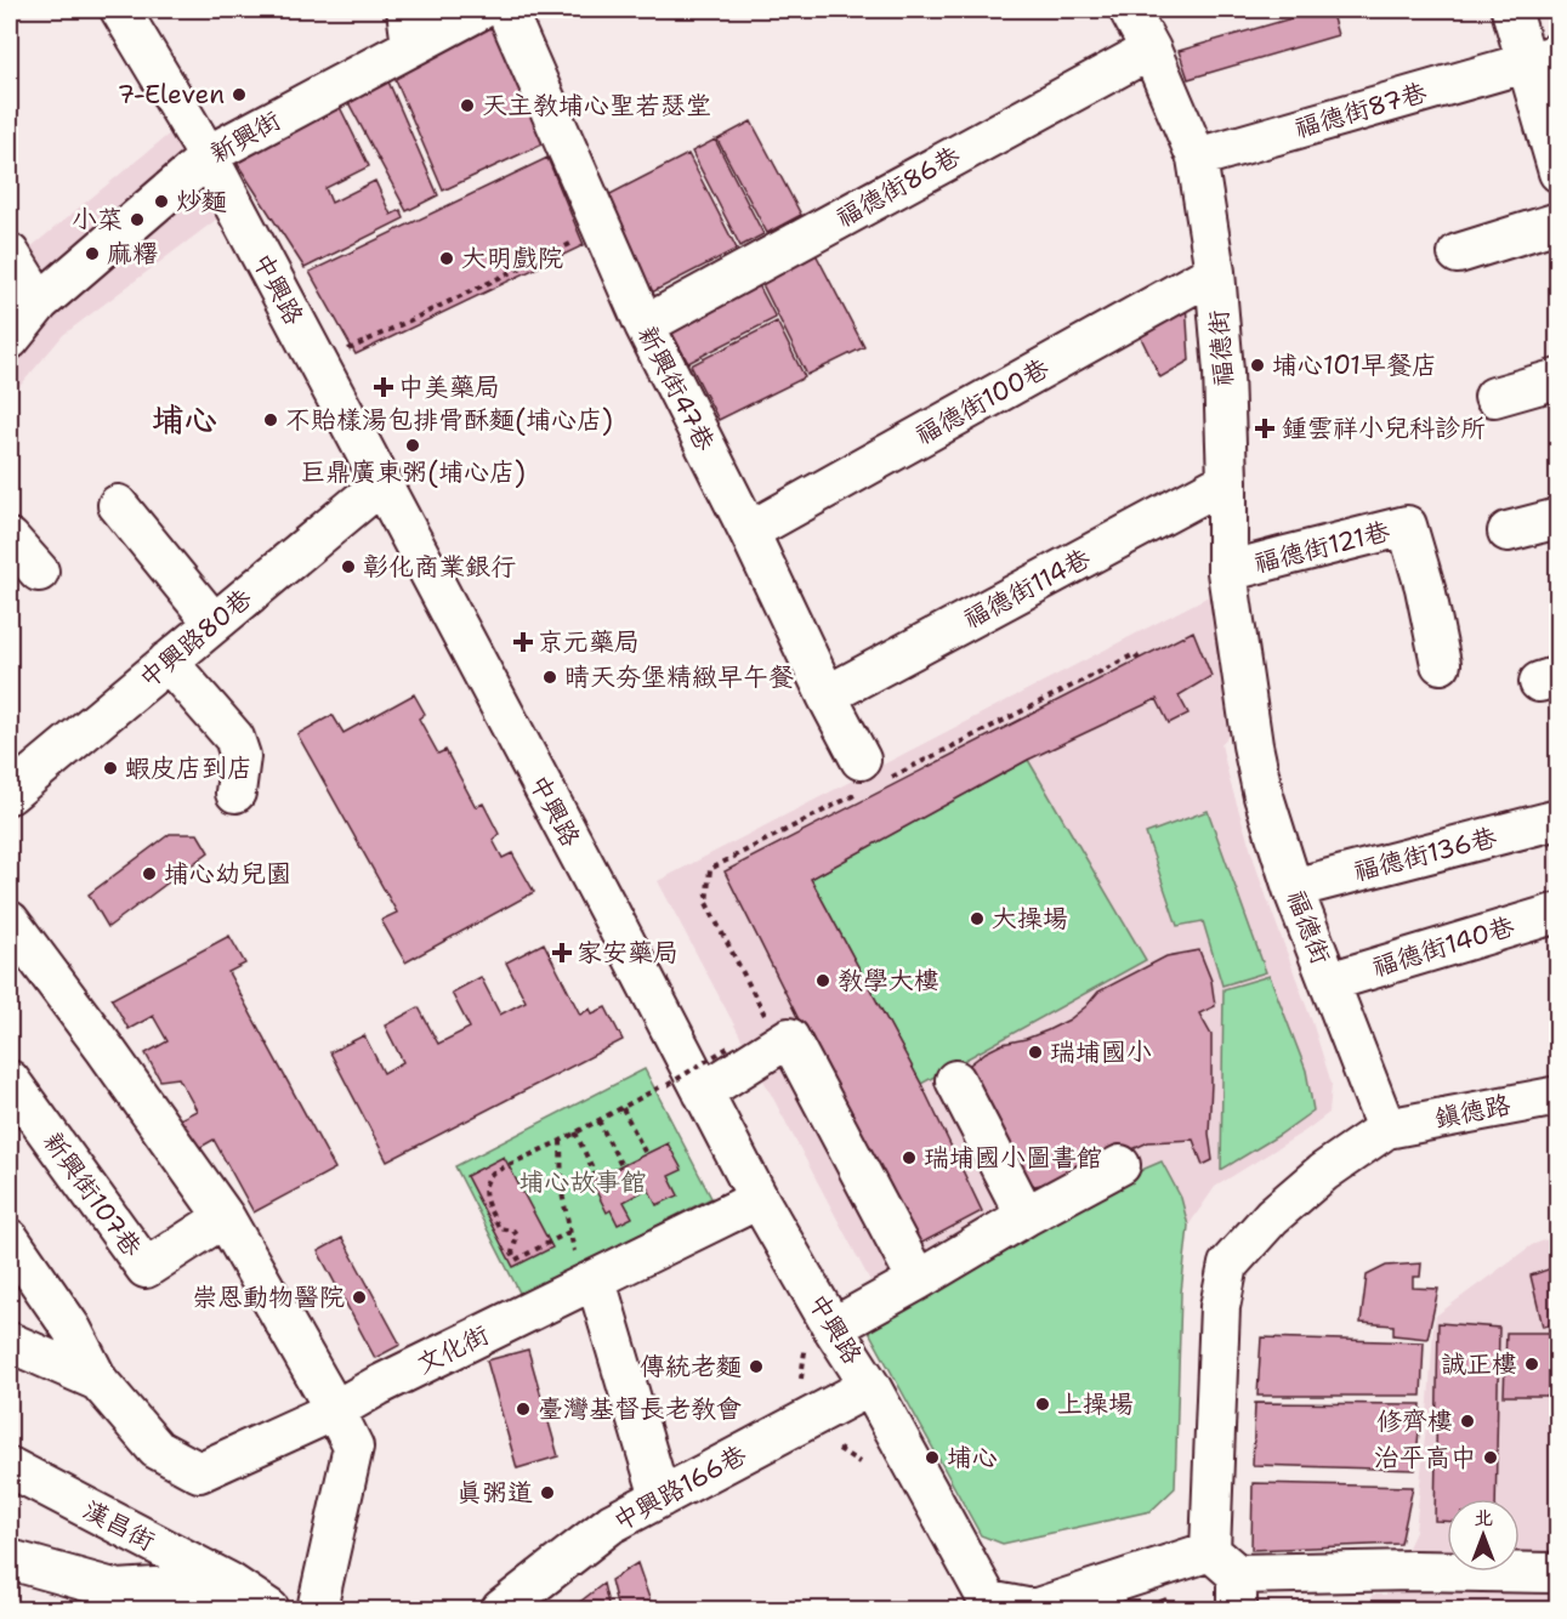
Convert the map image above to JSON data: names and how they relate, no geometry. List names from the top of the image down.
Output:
{
  "streets": {
    "street": [
      "福德街87巷",
      "新興街",
      "福德街86巷",
      "中興路",
      "福德街",
      "新興街47巷",
      "福德街100巷",
      "福德街121巷",
      "福德街114巷",
      "中興路80巷",
      "福德街136巷",
      "福德街140巷",
      "鎮德路",
      "新興街107巷",
      "文化街",
      "中興路166巷",
      "漢昌街"
    ]
  },
  "crossings": [
    ["福德街87巷", "福德街"],
    ["新興街", "中興路"],
    ["福德街86巷", "福德街"],
    ["福德街86巷", "新興街47巷"],
    ["中興路", "中興路80巷"],
    ["中興路", "文化街"],
    ["中興路", "中興路166巷"],
    ["福德街", "福德街100巷"],
    ["福德街", "福德街121巷"],
    ["福德街", "福德街114巷"],
    ["福德街", "福德街136巷"],
    ["福德街", "福德街140巷"],
    ["福德街", "鎮德路"],
    ["新興街47巷", "福德街100巷"],
    ["新興街47巷", "福德街114巷"]
  ],
  "districts": ["埔心"],
  "parks": ["埔心故事館"],
  "places": {
    "other": [
      "7-Eleven",
      "天主教埔心聖若瑟堂",
      "炒麵",
      "小菜",
      "麻糬",
      "大明戲院",
      "埔心101早餐店",
      "不貽樣湯包排骨酥麵(埔心店)",
      "巨鼎廣東粥(埔心店)",
      "彰化商業銀行",
      "晴天夯堡精緻早午餐",
      "蝦皮店到店",
      "埔心幼兒園",
      "大操場",
      "教學大樓",
      "瑞埔國小",
      "瑞埔國小圖書館",
      "崇恩動物醫院",
      "誠正樓",
      "傳統老麵",
      "上操場",
      "臺灣基督長老教會",
      "修齊樓",
      "埔心",
      "治平高中",
      "真粥道"
    ],
    "health": [
      "中美藥局",
      "鍾雲祥小兒科診所",
      "京元藥局",
      "家安藥局"
    ]
  },
  "north": "top"
}
